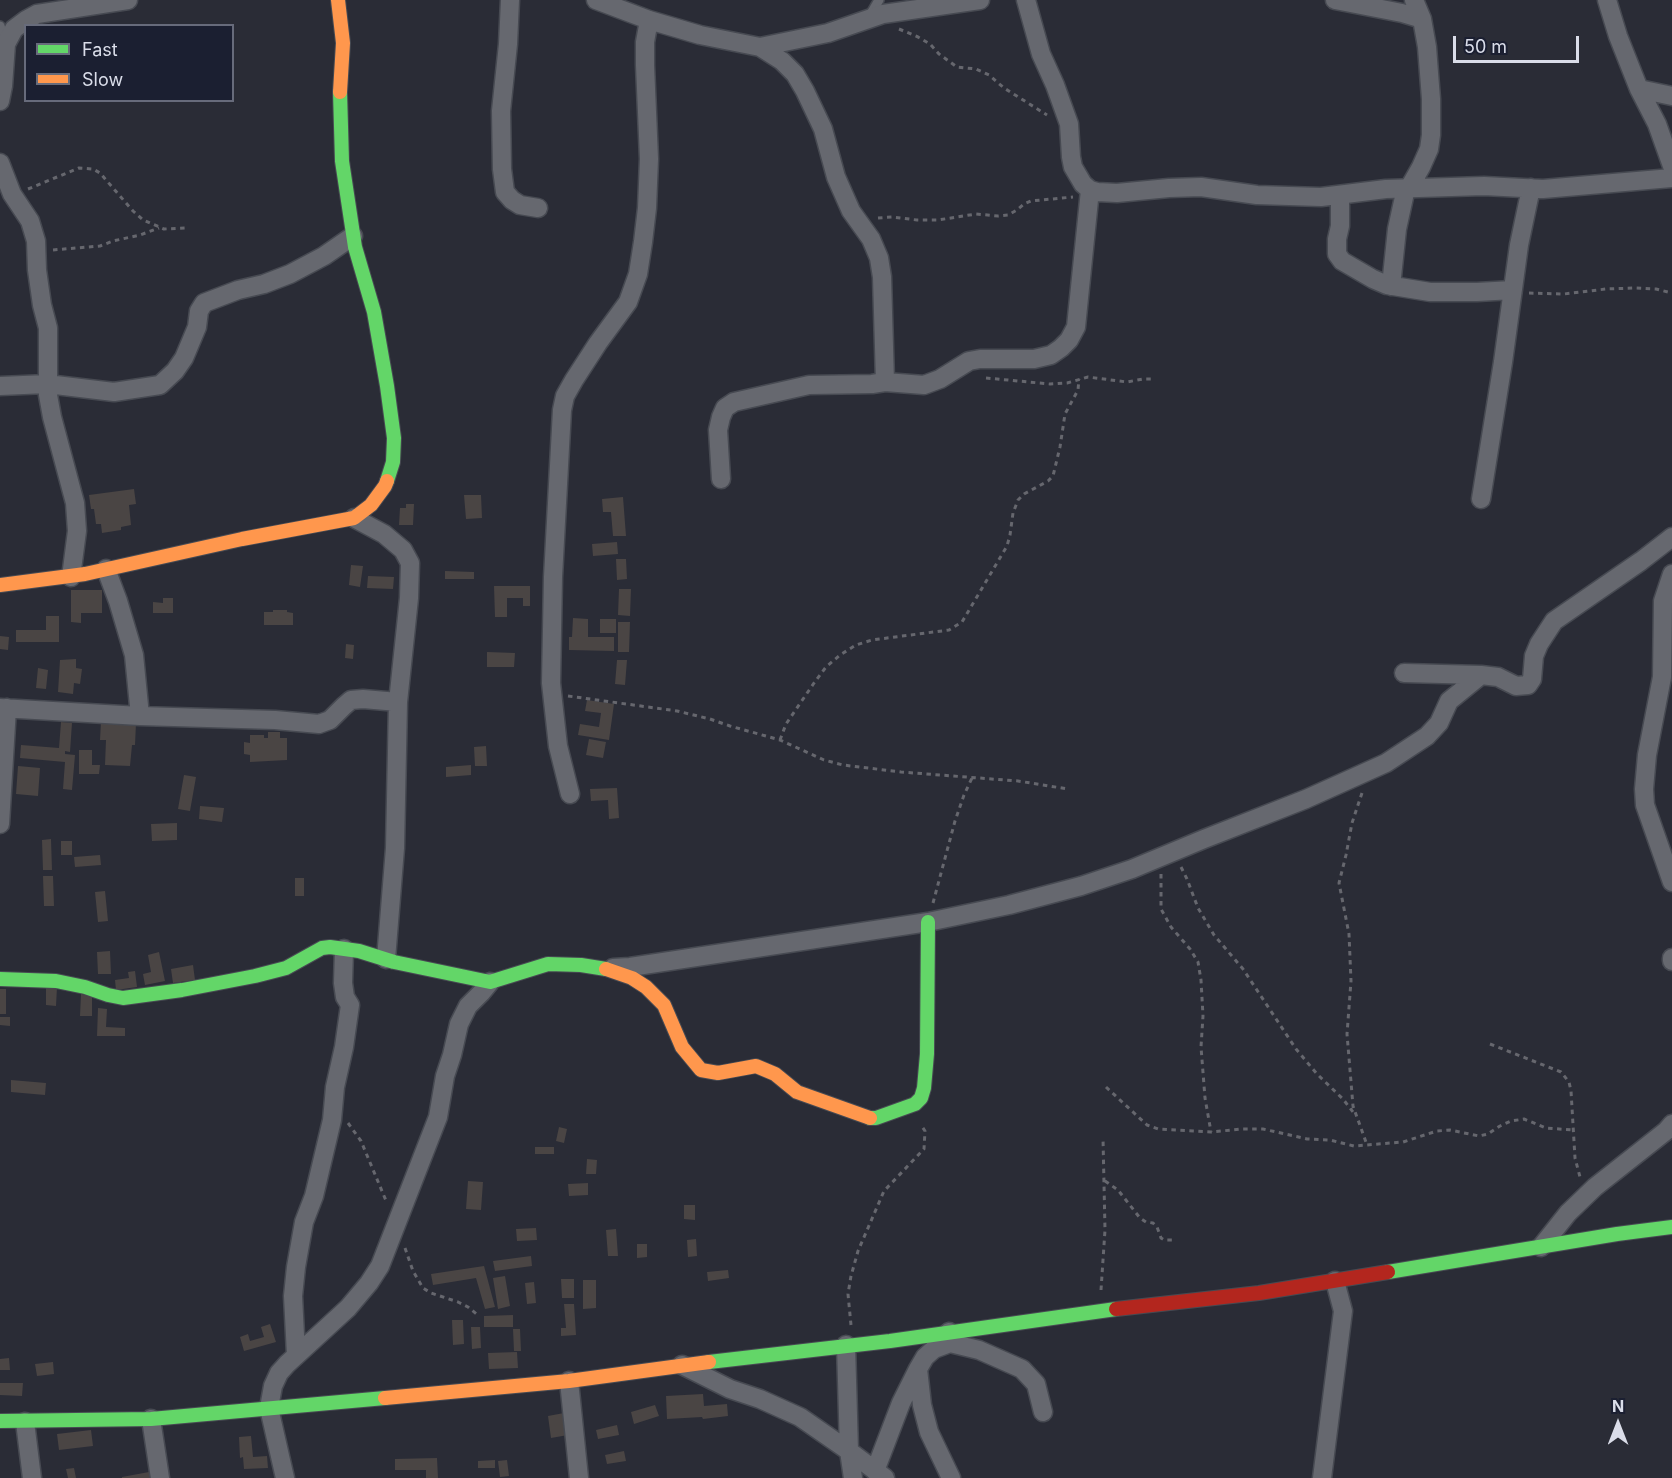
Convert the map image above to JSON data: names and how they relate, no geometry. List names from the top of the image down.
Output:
{
  "legend": ["Fast", "Slow"],
  "scale_bar": "50 m",
  "north": "top"
}
